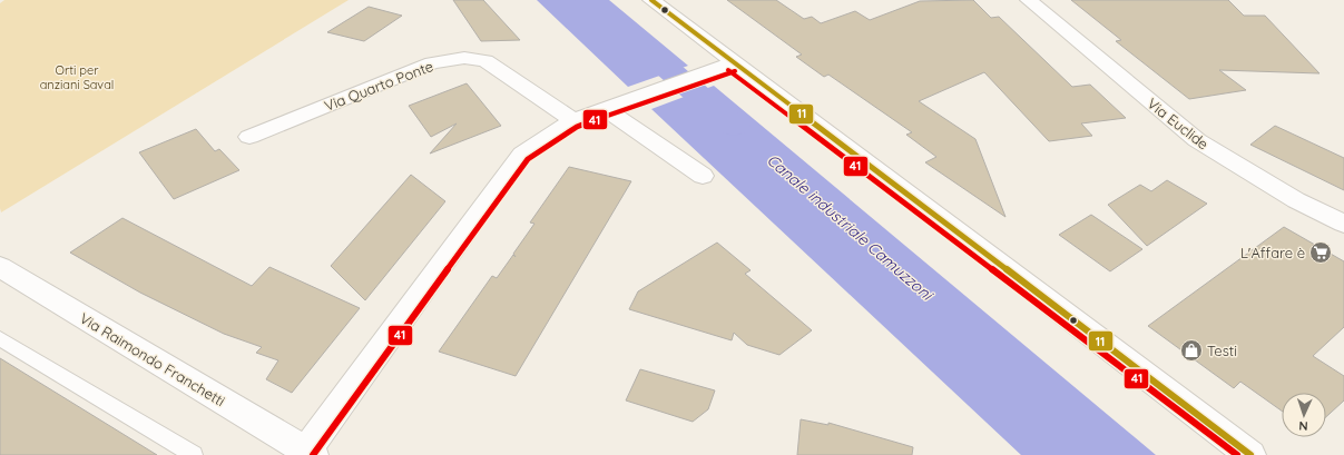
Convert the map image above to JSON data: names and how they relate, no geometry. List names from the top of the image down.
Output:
{
  "streets": {
    "street": ["Via Quarto Ponte", "Via Euclide", "Via Raimondo Franchetti"]
  },
  "water": ["Canale industriale Camuzzoni"],
  "parks": ["Orti per anziani Saval"],
  "places": {
    "supermarket": ["L'Affare è"],
    "shop": ["Testi"]
  },
  "lines": ["transit line 11", "transit line 41"],
  "north": "bottom"
}
